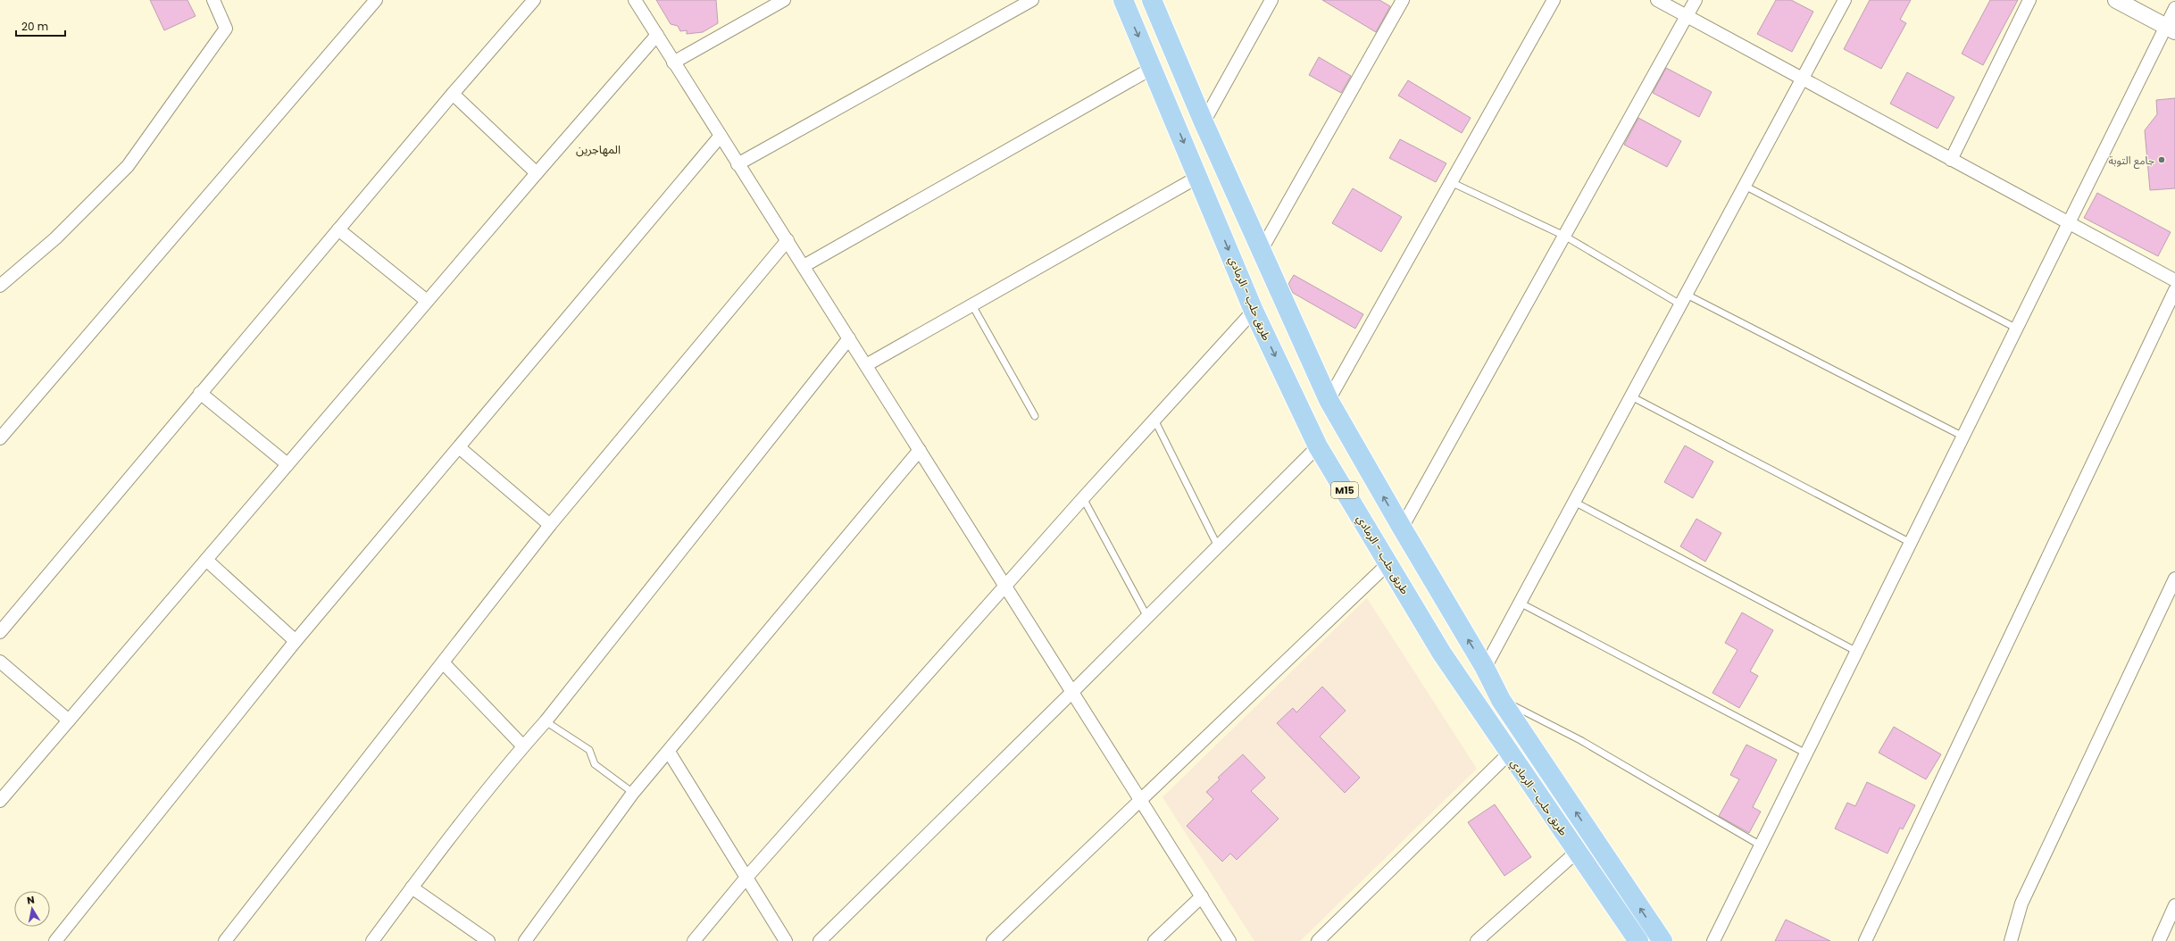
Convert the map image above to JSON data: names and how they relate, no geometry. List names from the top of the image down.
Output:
{
  "streets": {
    "highway": ["طريق حلب - الرمادي", "M15"]
  },
  "districts": ["المهاجرين"],
  "places": ["جامع التوبة"],
  "scale_bar": "20 m",
  "north": "top"
}
